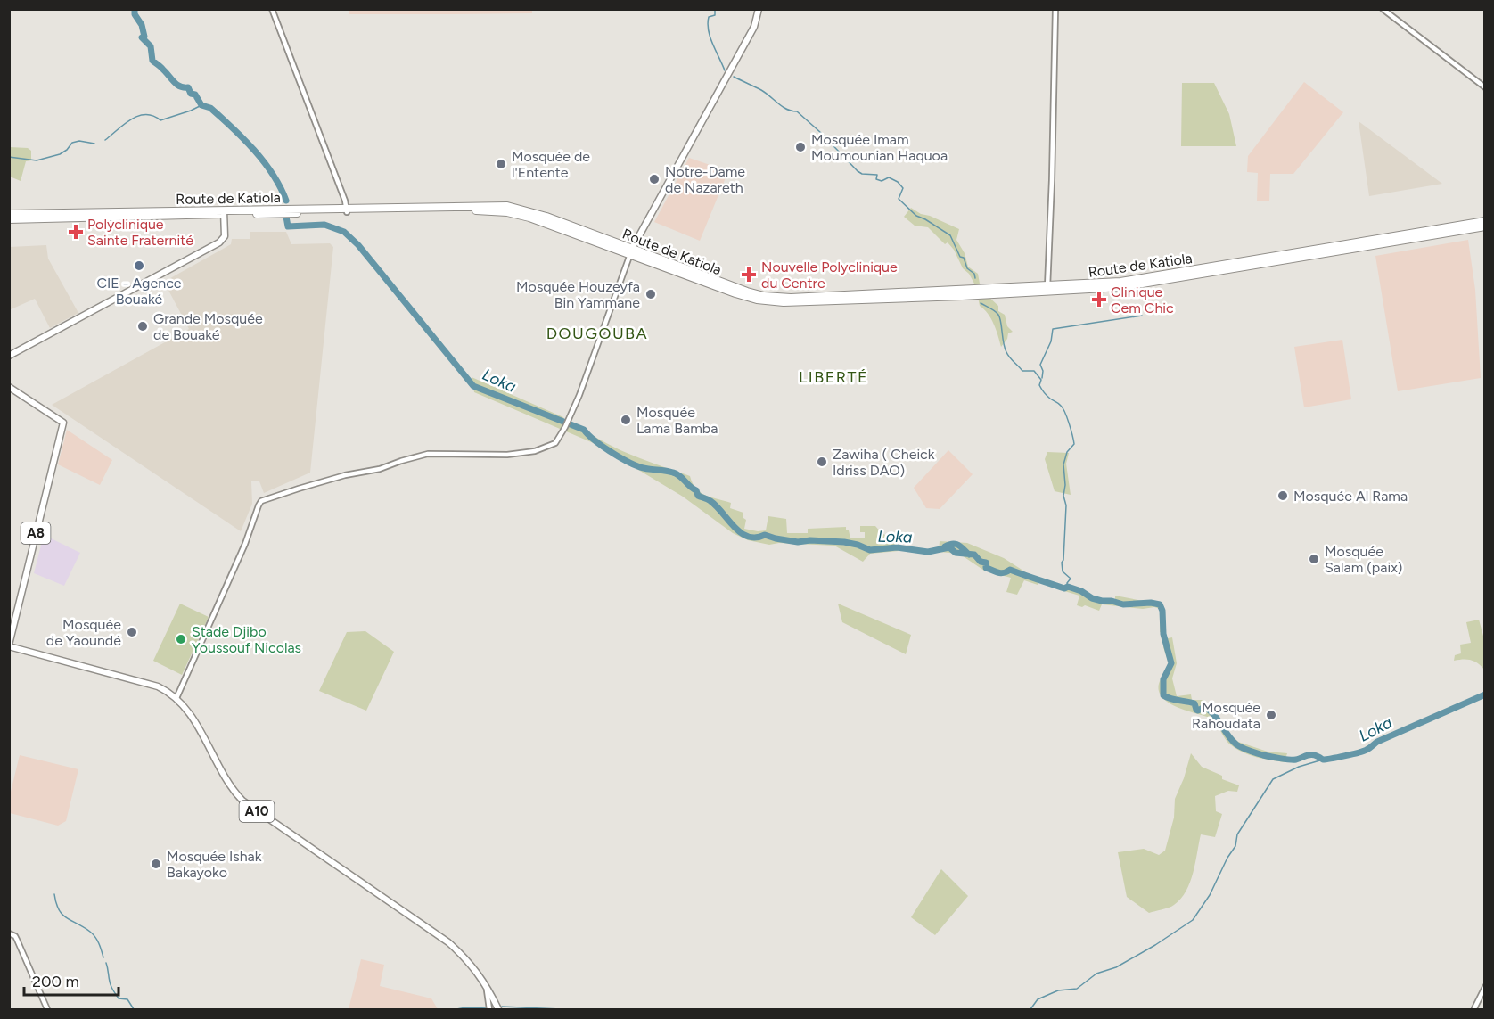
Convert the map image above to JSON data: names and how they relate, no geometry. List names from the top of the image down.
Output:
{
  "streets": {
    "highway": ["Route de Katiola"],
    "main road": ["A8", "A10"]
  },
  "crossings": [
    ["A8", "A10"]
  ],
  "districts": ["DOUGOUBA", "LIBERTÉ"],
  "water": ["Loka"],
  "places": {
    "other": [
      "Mosquée Imam Moumounian Haquoa",
      "Mosquée de l'Entente",
      "Notre-Dame de Nazareth",
      "CIE - Agence Bouaké",
      "Mosquée Houzeyfa Bin Yammane",
      "Grande Mosquée de Bouaké",
      "Mosquée Lama Bamba",
      "Zawiha ( Cheick Idriss DAO)",
      "Mosquée Al Rama",
      "Mosquée Salam (paix)",
      "Mosquée de Yaoundé",
      "Stade Djibo Youssouf Nicolas",
      "Mosquée Rahoudata",
      "Mosquée Ishak Bakayoko"
    ],
    "health": ["Polyclinique Sainte Fraternité", "Nouvelle Polyclinique du Centre", "Clinique Cem Chic"]
  },
  "scale_bar": "200 m"
}
